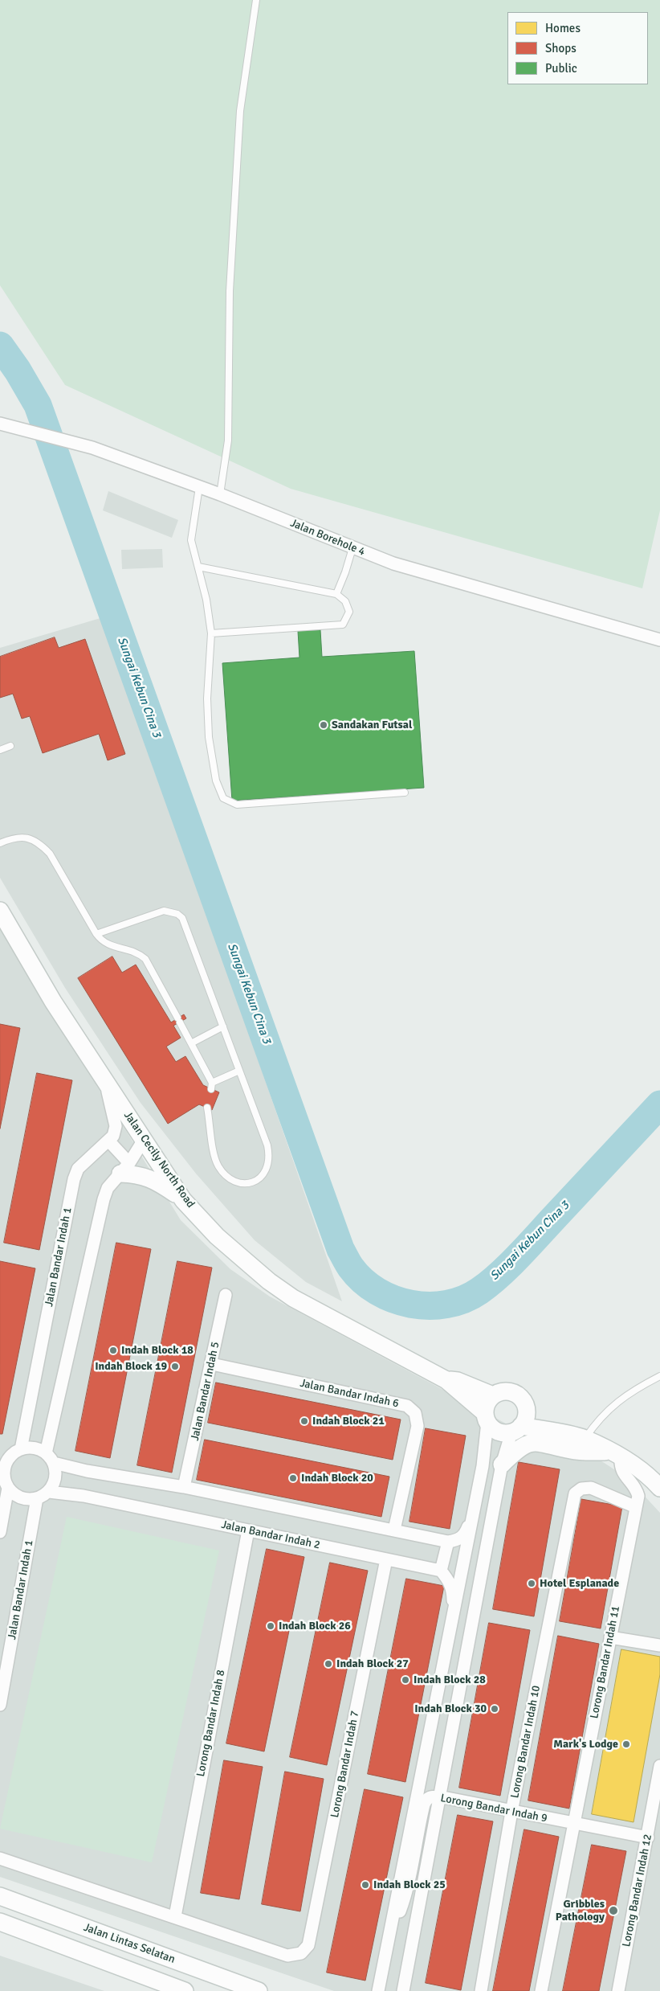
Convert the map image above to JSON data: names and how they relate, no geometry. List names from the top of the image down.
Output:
{
  "streets": {
    "main road": ["Jalan Cecily North Road", "Jalan Lintas Selatan"],
    "street": [
      "Jalan Borehole 4",
      "Jalan Bandar Indah 1",
      "Jalan Bandar Indah 5",
      "Jalan Bandar Indah 6",
      "Jalan Bandar Indah 2",
      "Lorong Bandar Indah 11",
      "Lorong Bandar Indah 8",
      "Lorong Bandar Indah 10",
      "Lorong Bandar Indah 7",
      "Lorong Bandar Indah 9",
      "Lorong Bandar Indah 12"
    ]
  },
  "crossings": [
    ["Jalan Bandar Indah 1", "Jalan Bandar Indah 2"],
    ["Jalan Bandar Indah 5", "Jalan Bandar Indah 6"],
    ["Jalan Bandar Indah 2", "Lorong Bandar Indah 8"],
    ["Jalan Bandar Indah 2", "Lorong Bandar Indah 7"],
    ["Lorong Bandar Indah 11", "Lorong Bandar Indah 10"],
    ["Lorong Bandar Indah 11", "Lorong Bandar Indah 9"],
    ["Lorong Bandar Indah 8", "Lorong Bandar Indah 7"],
    ["Lorong Bandar Indah 10", "Lorong Bandar Indah 9"],
    ["Lorong Bandar Indah 9", "Lorong Bandar Indah 12"]
  ],
  "water": ["Sungai Kebun Cina 3"],
  "places": [
    "Sandakan Futsal",
    "Indah Block 18",
    "Indah Block 19",
    "Indah Block 21",
    "Indah Block 20",
    "Hotel Esplanade",
    "Indah Block 26",
    "Indah Block 27",
    "Indah Block 28",
    "Indah Block 30",
    "Mark's Lodge",
    "Indah Block 25",
    "Gribbles Pathology"
  ],
  "legend": ["Homes", "Shops", "Public"]
}
